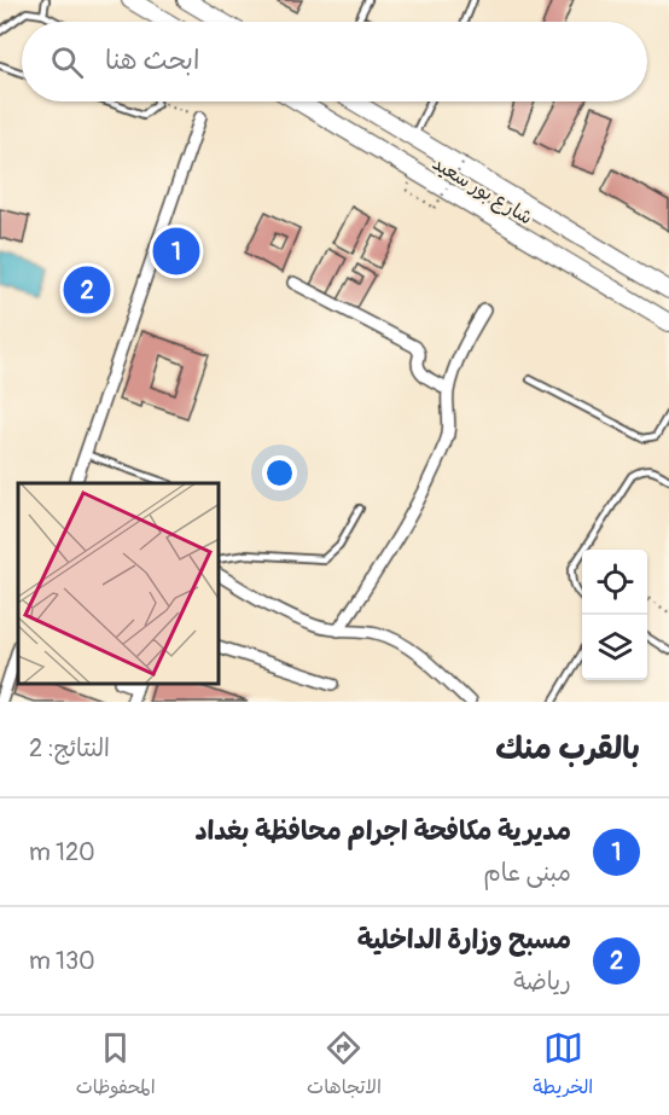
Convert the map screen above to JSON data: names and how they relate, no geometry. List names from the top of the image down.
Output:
{
  "streets": {
    "main road": ["شارع بور سعيد"]
  },
  "page": {
    "search": "ابحث هنا",
    "pins": ["1", "2"],
    "heading": ["بالقرب منك", "النتائج: 2"],
    "list": [
      {
        "mark": "1",
        "name": "مديرية مكافحة اجرام محافظة بغداد",
        "note": "مبنى عام",
        "value": "120 m"
      },
      {
        "mark": "2",
        "name": "مسبح وزارة الداخلية",
        "note": "رياضة",
        "value": "130 m"
      }
    ],
    "nav": ["الخريطة", "الاتجاهات", "المحفوظات"]
  }
}
